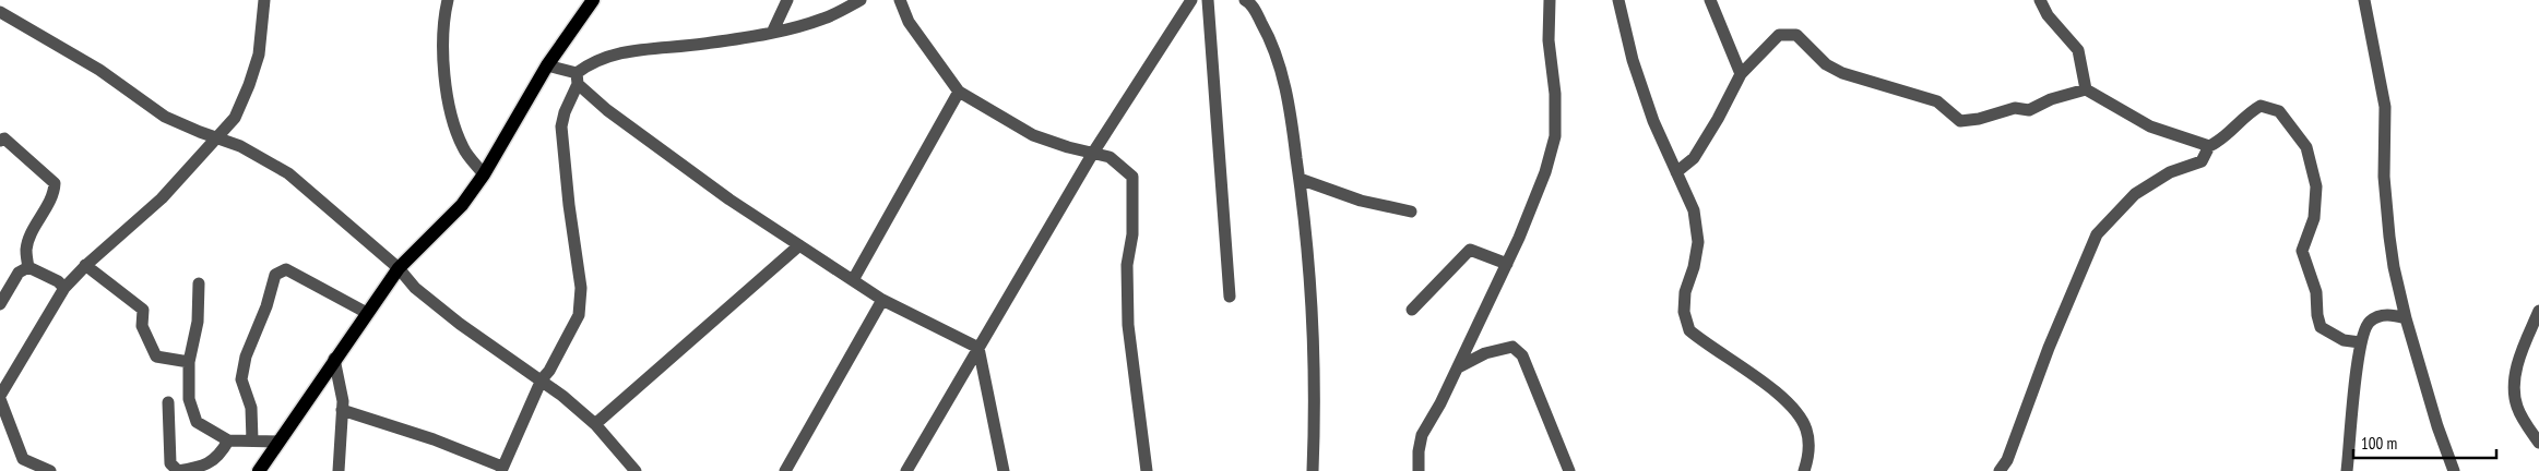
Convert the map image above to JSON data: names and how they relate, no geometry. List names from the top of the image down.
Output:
{
  "scale_bar": "100 m"
}
